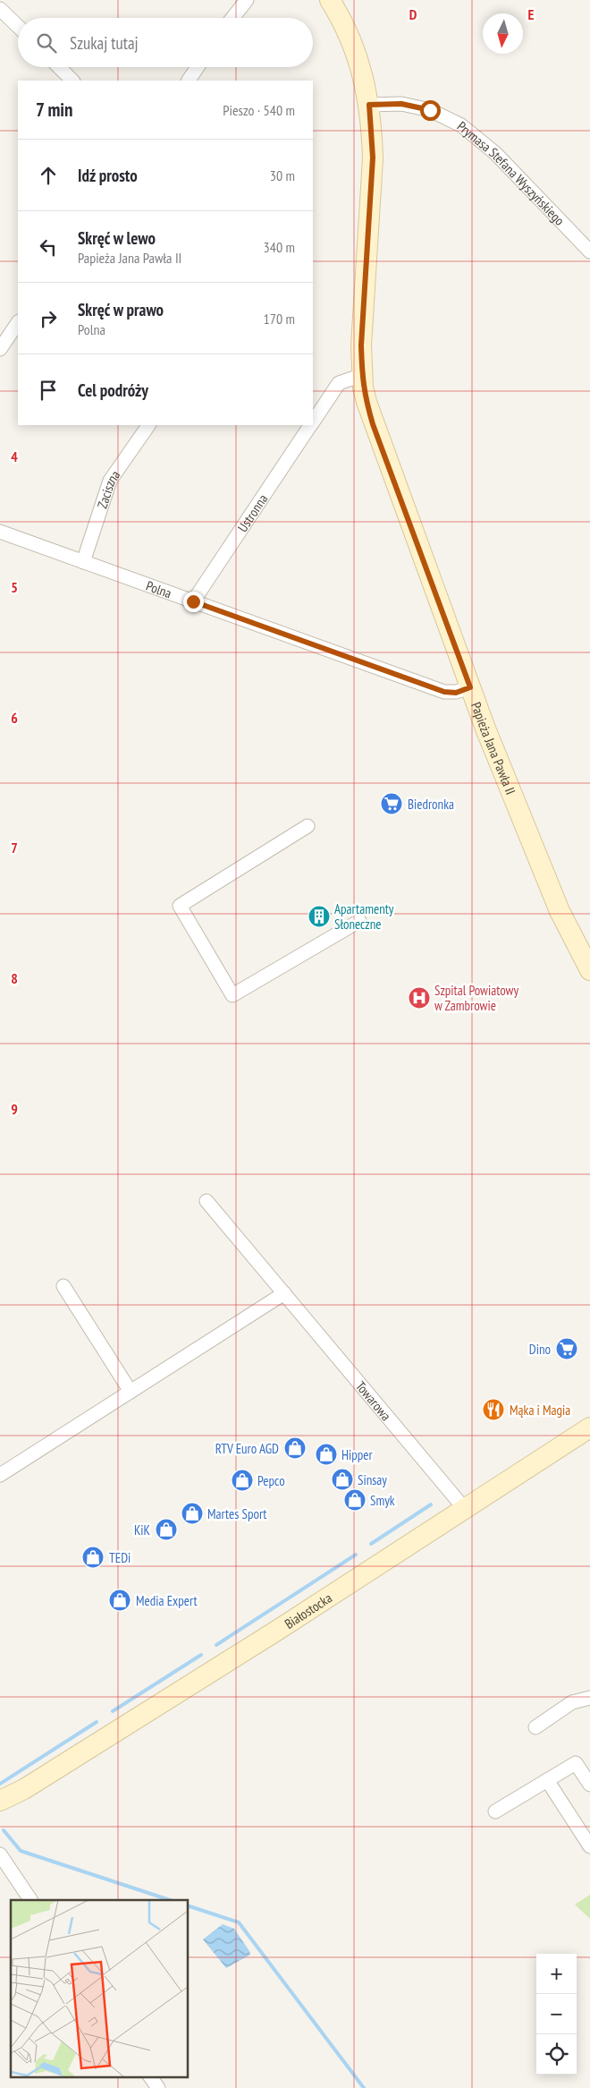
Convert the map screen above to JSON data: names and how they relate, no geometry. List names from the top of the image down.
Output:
{
  "streets": {
    "street": [
      "Prymasa Stefana Wyszyńskiego",
      "Zaciszna",
      "Ustronna",
      "Polna",
      "Papieża Jana Pawła II",
      "Towarowa",
      "Białostocka"
    ]
  },
  "crossings": [
    ["Prymasa Stefana Wyszyńskiego", "Papieża Jana Pawła II"],
    ["Zaciszna", "Polna"],
    ["Ustronna", "Polna"],
    ["Ustronna", "Papieża Jana Pawła II"],
    ["Polna", "Papieża Jana Pawła II"],
    ["Towarowa", "Białostocka"]
  ],
  "places": {
    "supermarket": ["Biedronka", "Dino"],
    "building": ["Apartamenty Słoneczne"],
    "hospital": ["Szpital Powiatowy w Zambrowie"],
    "restaurant": ["Mąka i Magia"],
    "shop": [
      "RTV Euro AGD",
      "Hipper",
      "Sinsay",
      "Pepco",
      "Smyk",
      "Martes Sport",
      "KiK",
      "TEDi",
      "Media Expert"
    ]
  },
  "north": "bottom",
  "page": {
    "search": "Szukaj tutaj",
    "heading": ["7 min", "Pieszo · 540 m"],
    "list": [
      ["Idź prosto", "30 m"],
      ["Skręć w lewo", "Papieża Jana Pawła II", "340 m"],
      ["Skręć w prawo", "Polna", "170 m"],
      "Cel podróży"
    ],
    "map_buttons": ["+", "−"]
  },
  "grid": {
    "columns": ["D", "E"],
    "rows": [
      "4",
      "5",
      "6",
      "7",
      "8",
      "9"
    ]
  }
}
